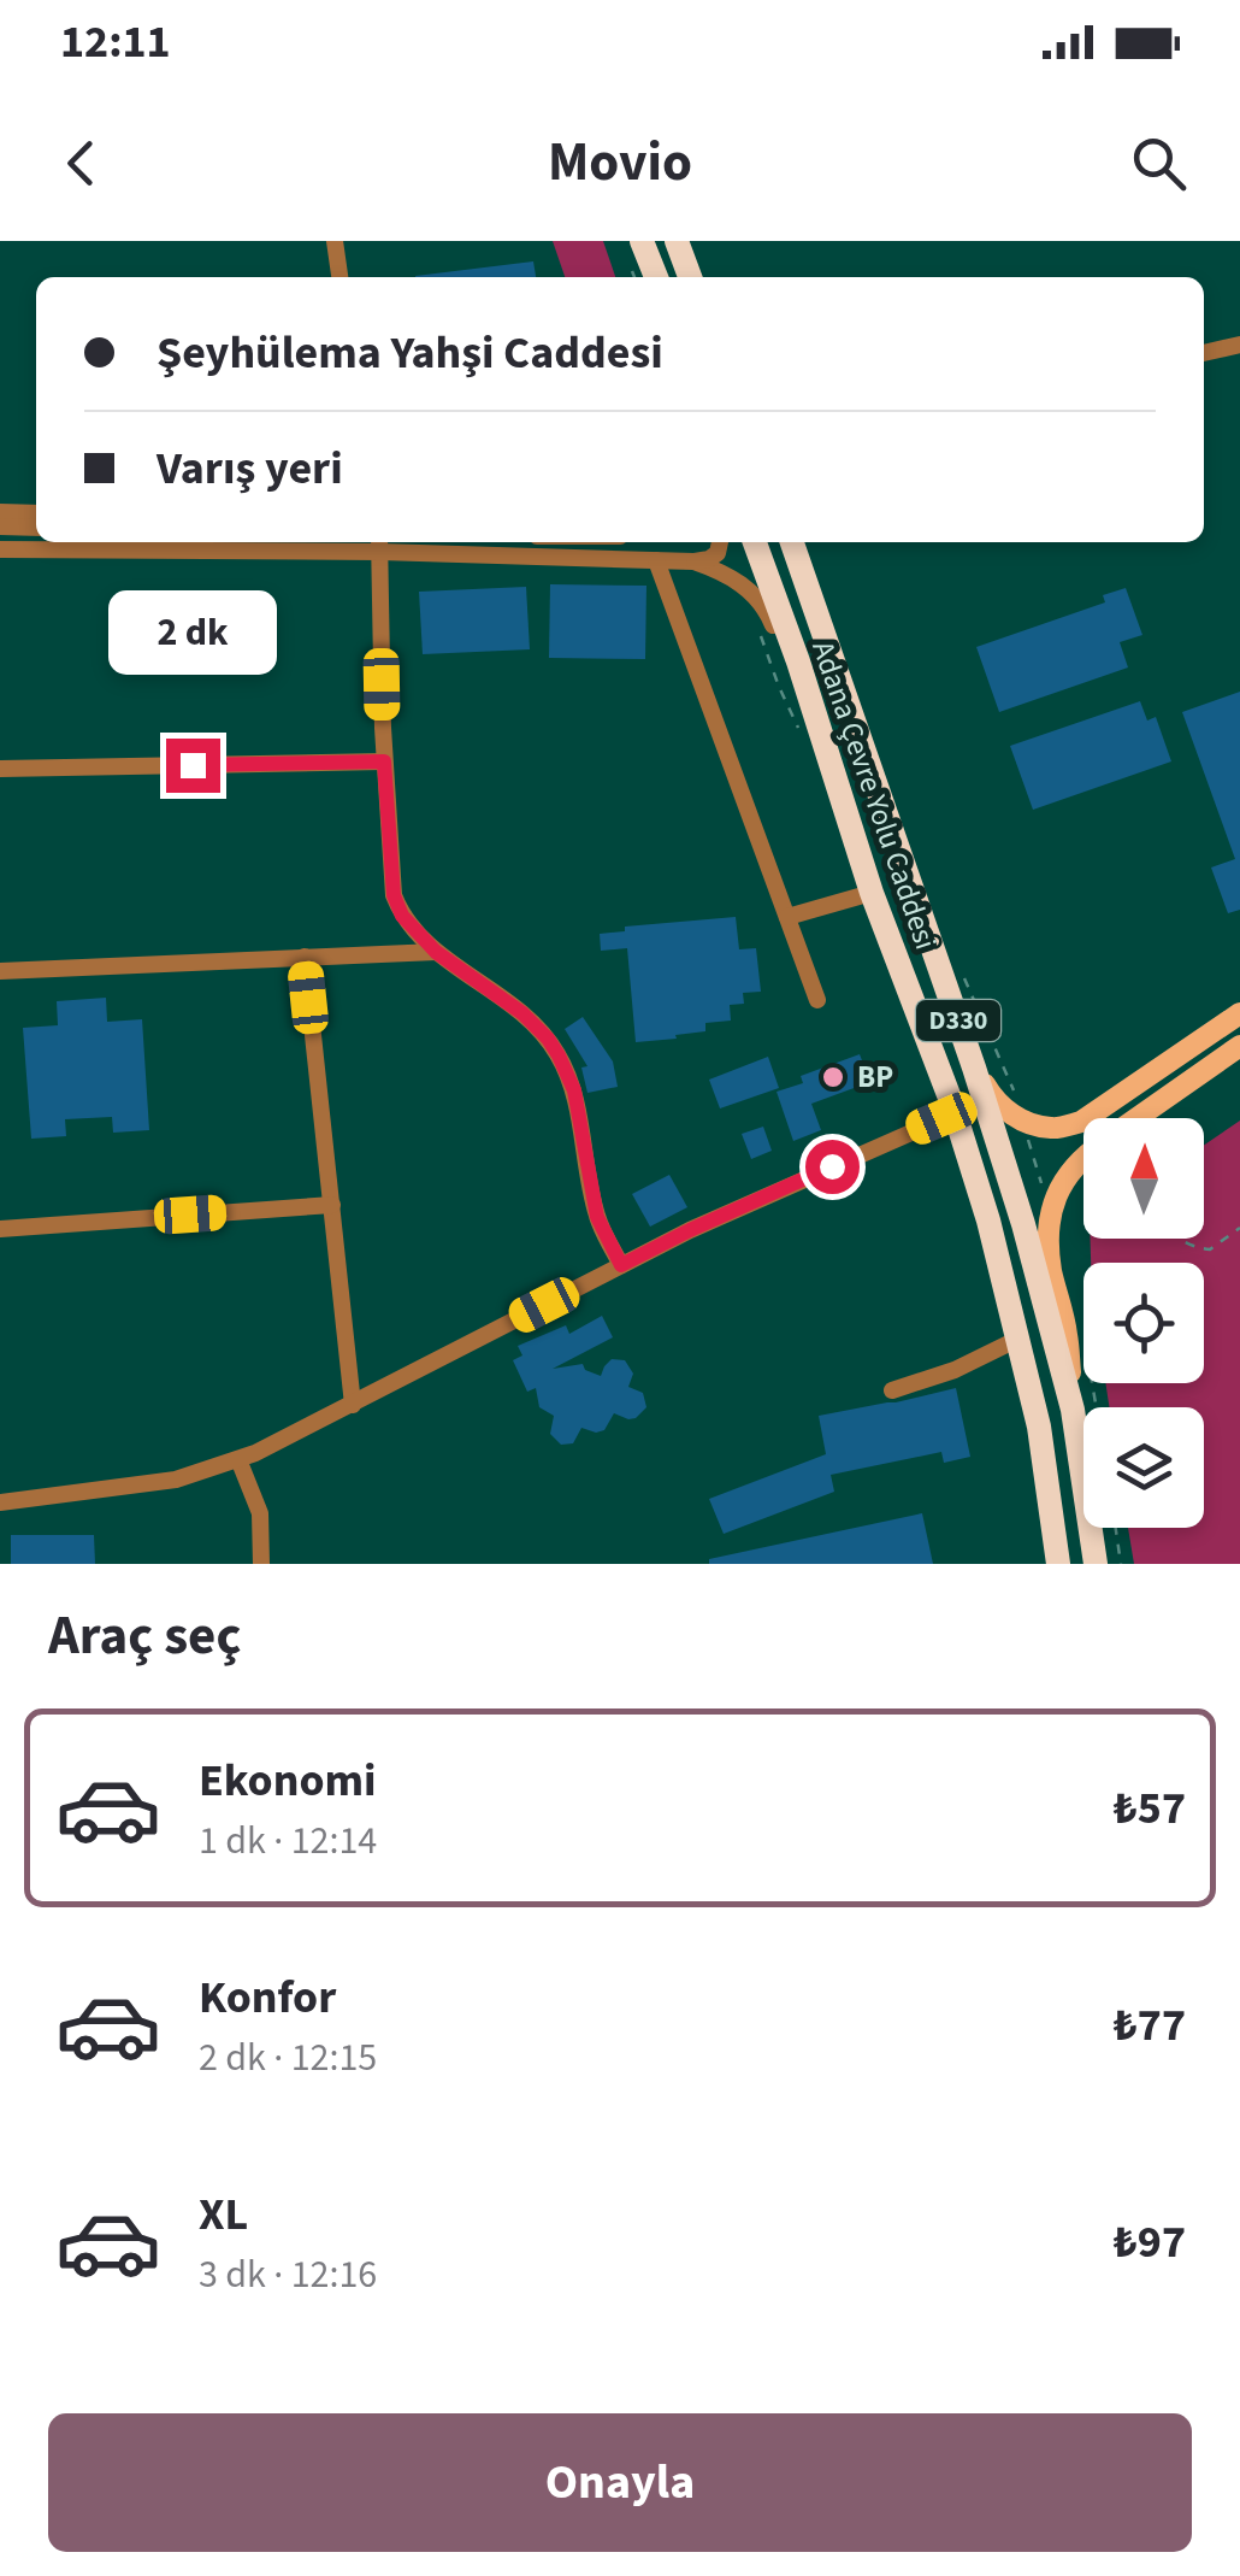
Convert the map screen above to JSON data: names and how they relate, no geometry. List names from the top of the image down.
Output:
{
  "streets": {
    "highway": ["Adana Çevre Yolu Caddesi", "D330"]
  },
  "places": ["BP"],
  "north": "top",
  "page": {
    "status": "12:11",
    "header": "Movio",
    "banner": ["Şeyhülema Yahşi Caddesi", "Varış yeri"],
    "bubble": "2 dk",
    "heading": "Araç seç",
    "list": [
      {
        "name": "Ekonomi",
        "note": "1 dk · 12:14",
        "value": "₺57"
      },
      {
        "name": "Konfor",
        "note": "2 dk · 12:15",
        "value": "₺77"
      },
      {
        "name": "XL",
        "note": "3 dk · 12:16",
        "value": "₺97"
      }
    ],
    "buttons": "Onayla"
  }
}
